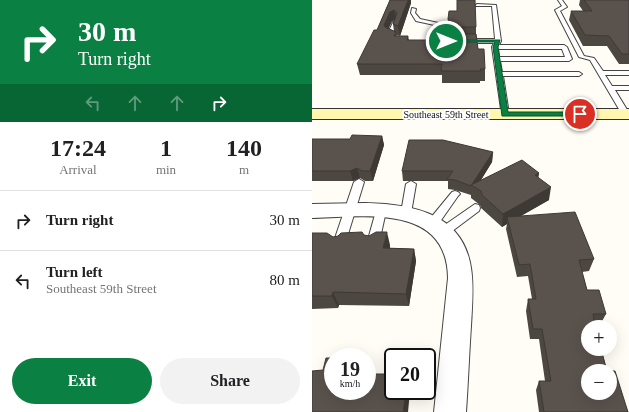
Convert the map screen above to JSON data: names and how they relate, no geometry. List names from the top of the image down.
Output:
{
  "streets": {
    "main road": ["Southeast 59th Street"]
  },
  "page": {
    "turn": ["30 m", "Turn right"],
    "eta": [
      "17:24",
      "Arrival",
      "1",
      "min",
      "140",
      "m"
    ],
    "list": [
      {
        "name": "Turn right",
        "value": "30 m"
      },
      {
        "name": "Turn left",
        "note": "Southeast 59th Street",
        "value": "80 m"
      }
    ],
    "map_buttons": ["+", "−"],
    "speed": "19 km/h",
    "limit": "20",
    "buttons": ["Exit", "Share"]
  }
}
